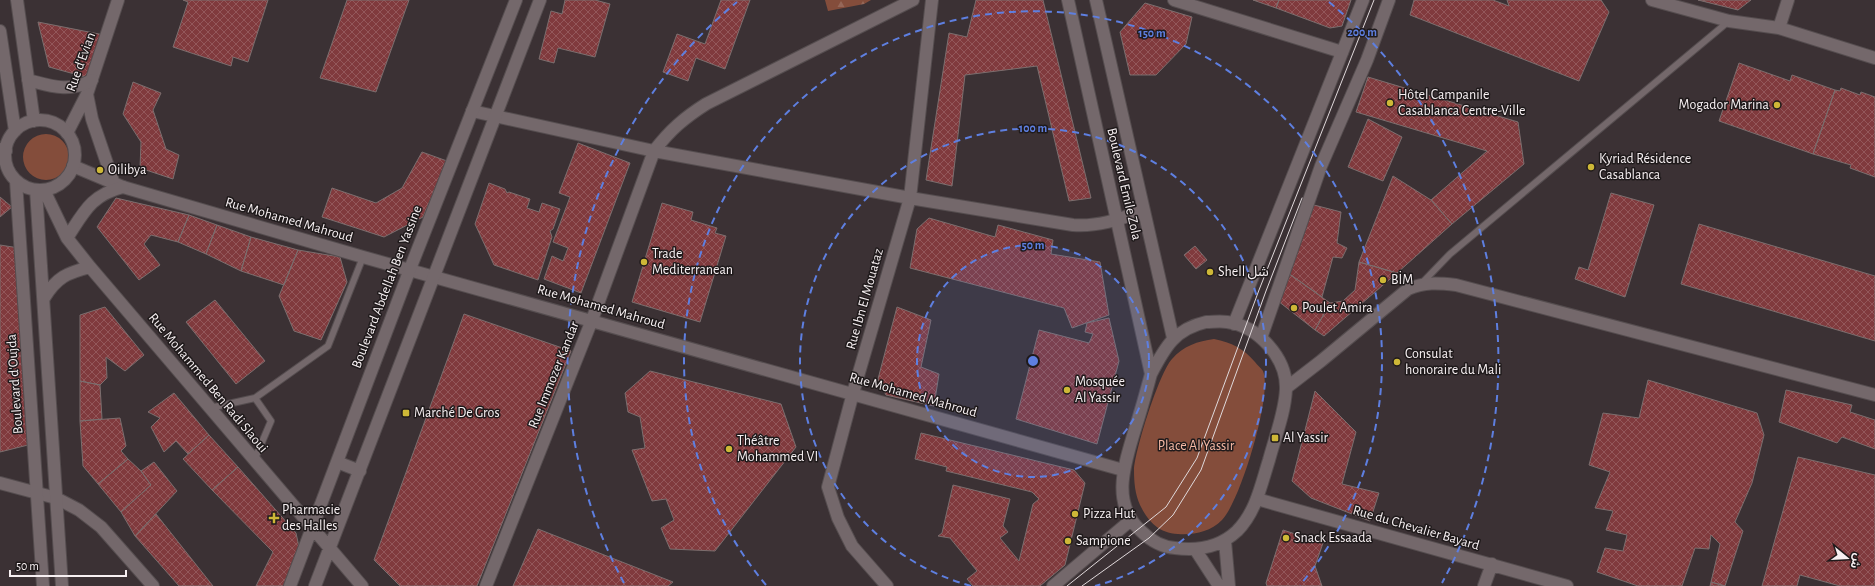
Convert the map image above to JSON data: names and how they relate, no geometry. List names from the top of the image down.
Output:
{
  "streets": {
    "street": [
      "Rue d'Evian",
      "Boulevard Emile Zola",
      "Rue Mohamed Mahroud",
      "Boulevard Abdellah Ben Yassine",
      "Rue Ibn El Mouataz",
      "Rue Immozer Kandar",
      "Rue Mohammed Ben Radi Slaoui",
      "Boulevard d'Oujda",
      "Rue du Chevalier Bayard"
    ]
  },
  "crossings": [
    ["Rue d'Evian", "Rue Mohamed Mahroud"],
    ["Rue d'Evian", "Rue Mohammed Ben Radi Slaoui"],
    ["Rue d'Evian", "Boulevard d'Oujda"],
    ["Rue Mohamed Mahroud", "Boulevard Abdellah Ben Yassine"],
    ["Rue Mohamed Mahroud", "Rue Ibn El Mouataz"],
    ["Rue Mohamed Mahroud", "Rue Immozer Kandar"],
    ["Rue Mohamed Mahroud", "Rue Mohammed Ben Radi Slaoui"],
    ["Rue Mohamed Mahroud", "Boulevard d'Oujda"],
    ["Boulevard Abdellah Ben Yassine", "Rue Mohammed Ben Radi Slaoui"],
    ["Rue Mohammed Ben Radi Slaoui", "Boulevard d'Oujda"]
  ],
  "parks": ["Place Al Yassir"],
  "places": {
    "other": [
      "Hôtel Campanile Casablanca Centre-Ville",
      "Mogador Marina",
      "Kyriad Résidence Casablanca",
      "Oilibya",
      "Trade Mediterranean",
      "Shell شل",
      "BİM",
      "Poulet Amira",
      "Consulat honoraire du Mali",
      "Mosquée Al Yassir",
      "Théâtre Mohammed VI",
      "Pizza Hut",
      "Snack Essaada",
      "Sampione"
    ],
    "transit": ["Marché De Gros", "Al Yassir"],
    "health": ["Pharmacie des Halles"]
  },
  "scale_bar": "50 m",
  "north": "right",
  "rings": [
    "200 m",
    "150 m",
    "100 m",
    "50 m"
  ]
}
